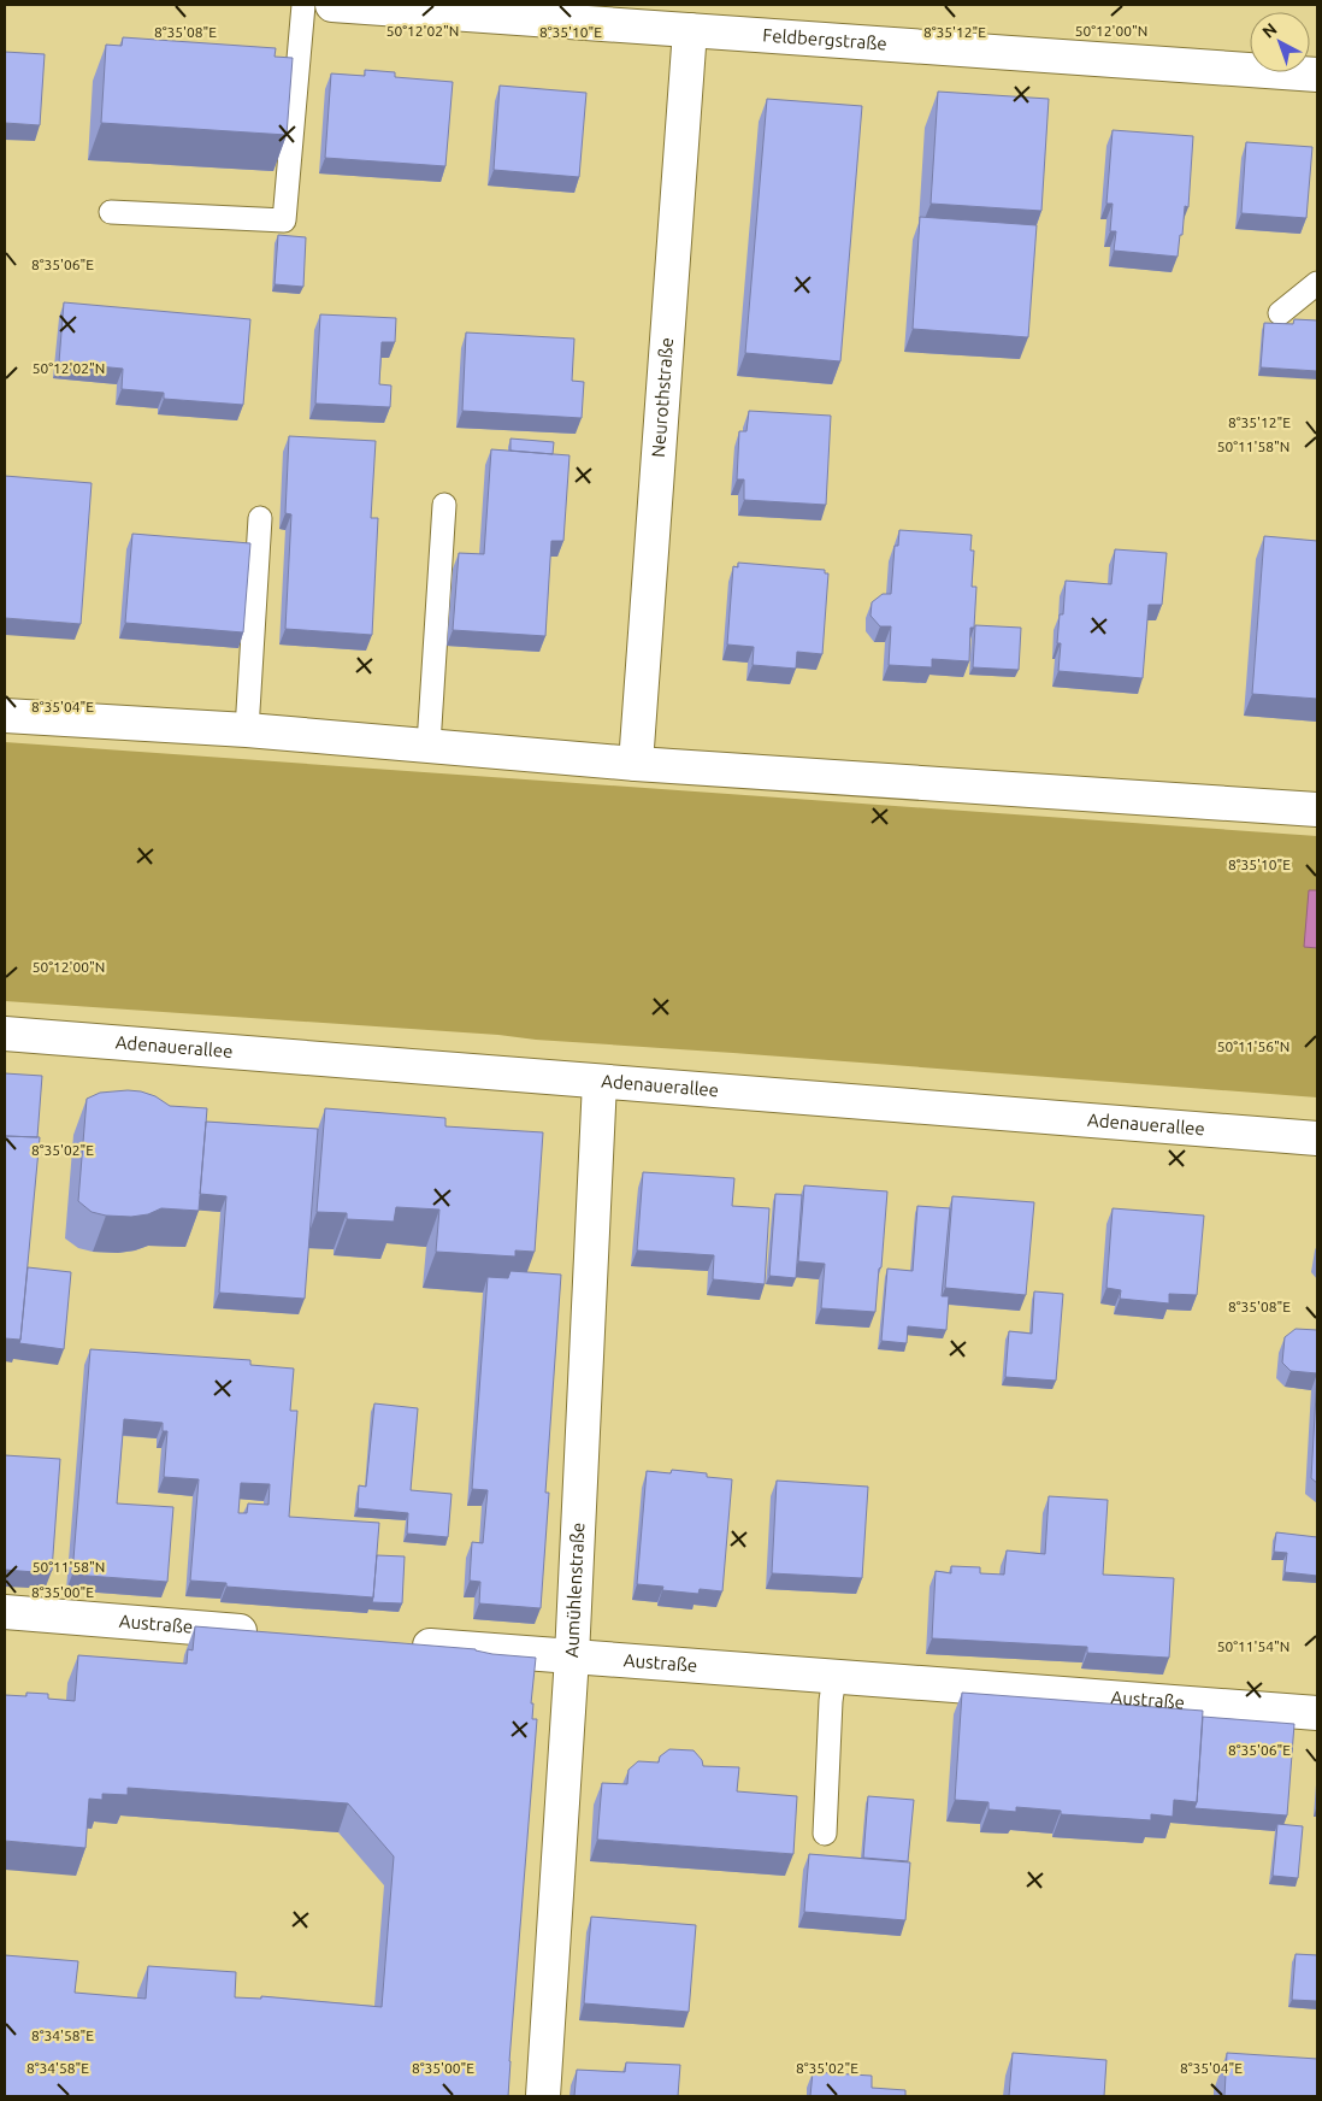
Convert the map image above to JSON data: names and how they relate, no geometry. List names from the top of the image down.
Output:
{
  "streets": {
    "street": [
      "Feldbergstraße",
      "Neurothstraße",
      "Adenauerallee",
      "Aumühlenstraße",
      "Austraße"
    ]
  },
  "crossings": [
    ["Feldbergstraße", "Neurothstraße"],
    ["Adenauerallee", "Aumühlenstraße"],
    ["Aumühlenstraße", "Austraße"]
  ],
  "north": "top left",
  "coordinates": [
    "50°12'00\"N",
    "50°12'02\"N",
    "8°35'12\"E",
    "8°35'08\"E",
    "8°35'10\"E",
    "8°35'06\"E",
    "50°11'58\"N",
    "8°35'04\"E",
    "50°11'56\"N",
    "8°35'02\"E",
    "8°35'00\"E",
    "50°11'54\"N",
    "8°34'58\"E"
  ]
}
